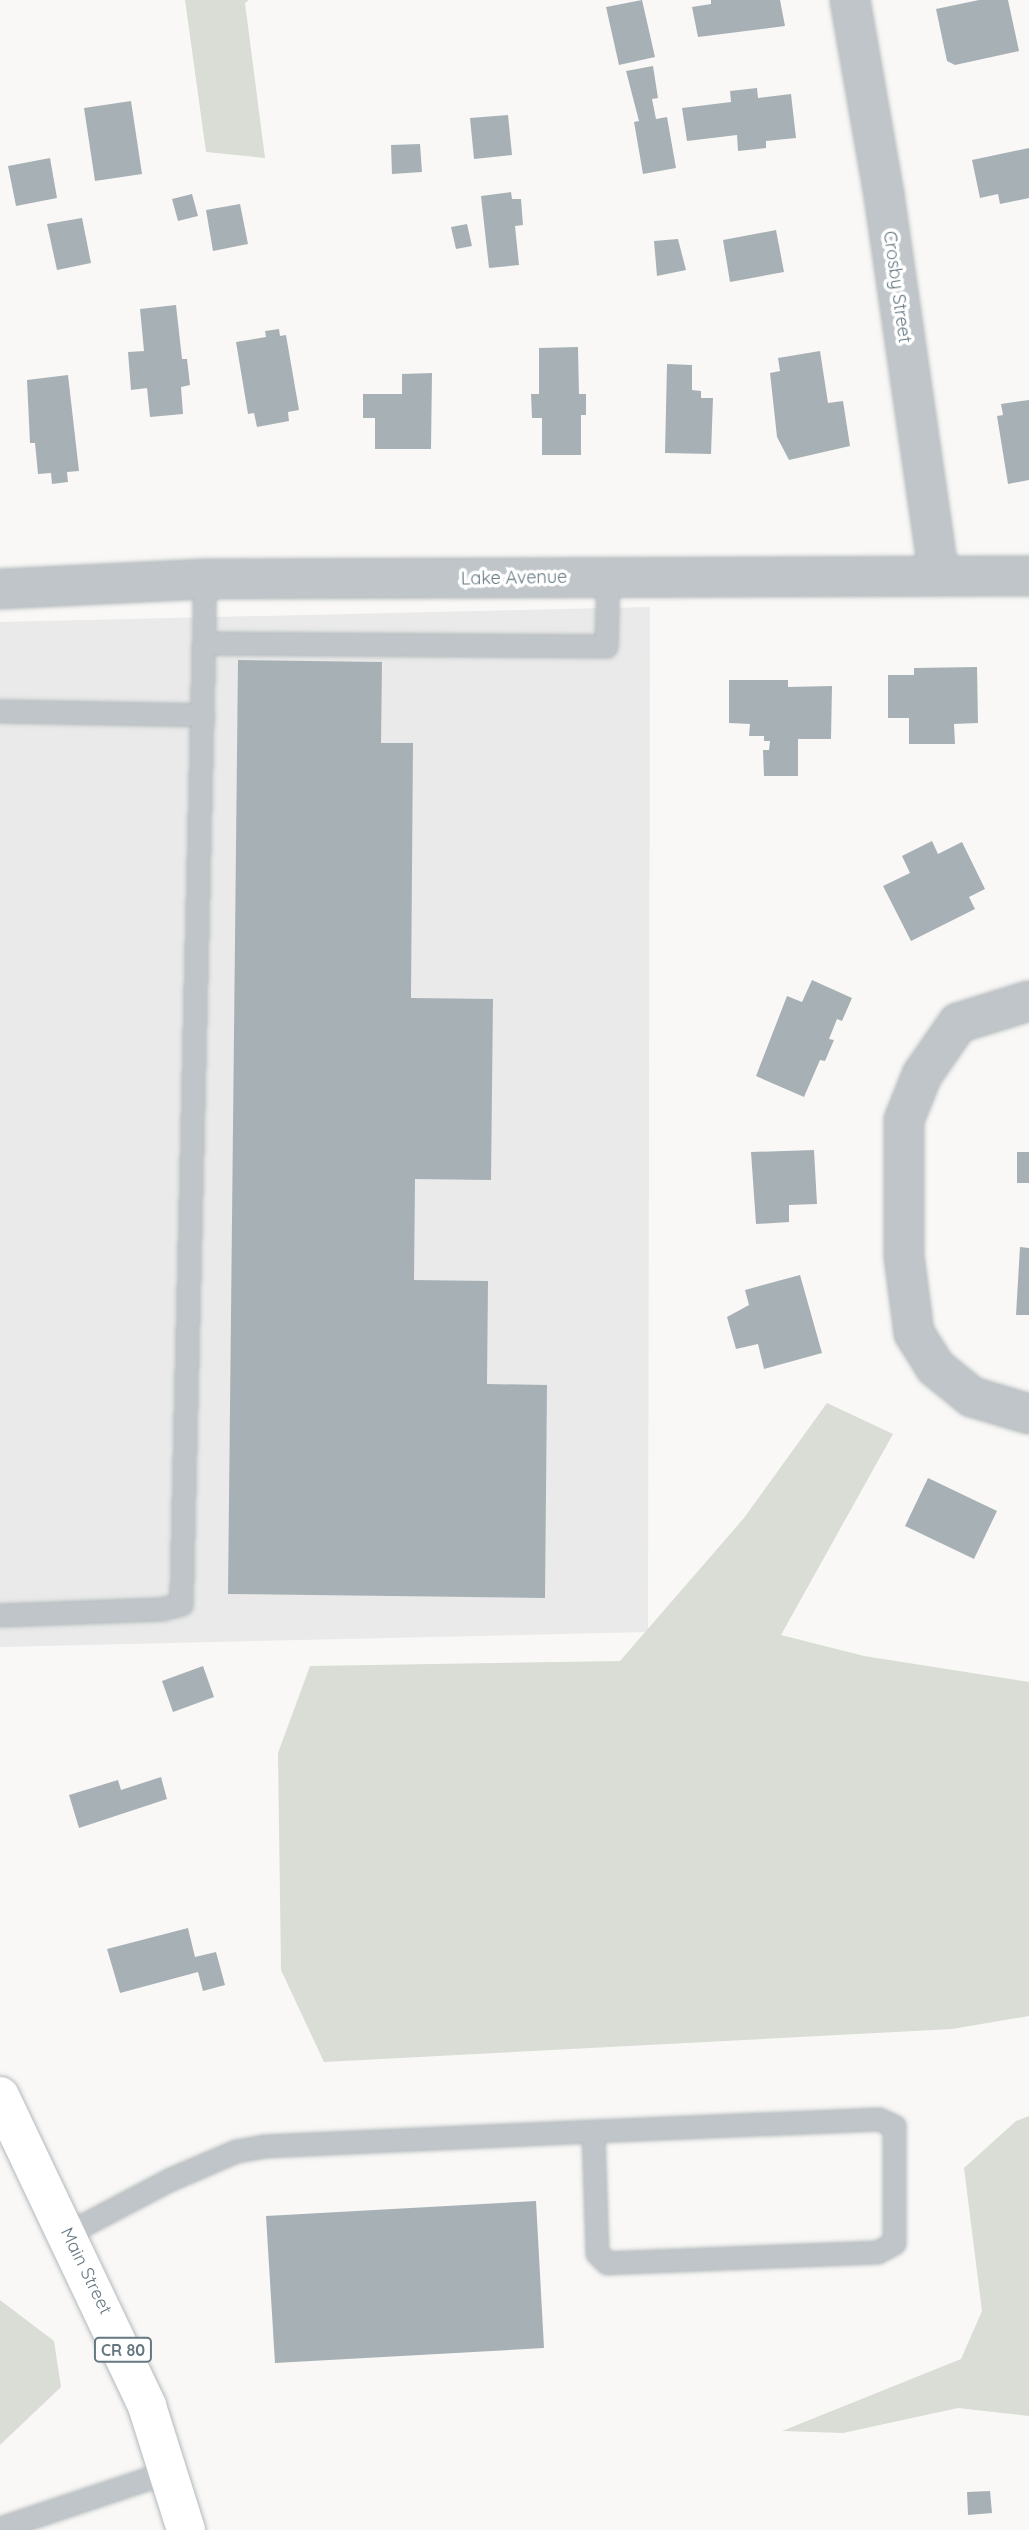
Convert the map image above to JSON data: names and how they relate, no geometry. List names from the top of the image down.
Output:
{
  "streets": {
    "main road": ["Main Street", "CR 80"],
    "street": ["Crosby Street", "Lake Avenue"]
  },
  "crossings": [
    ["Crosby Street", "Lake Avenue"]
  ]
}
